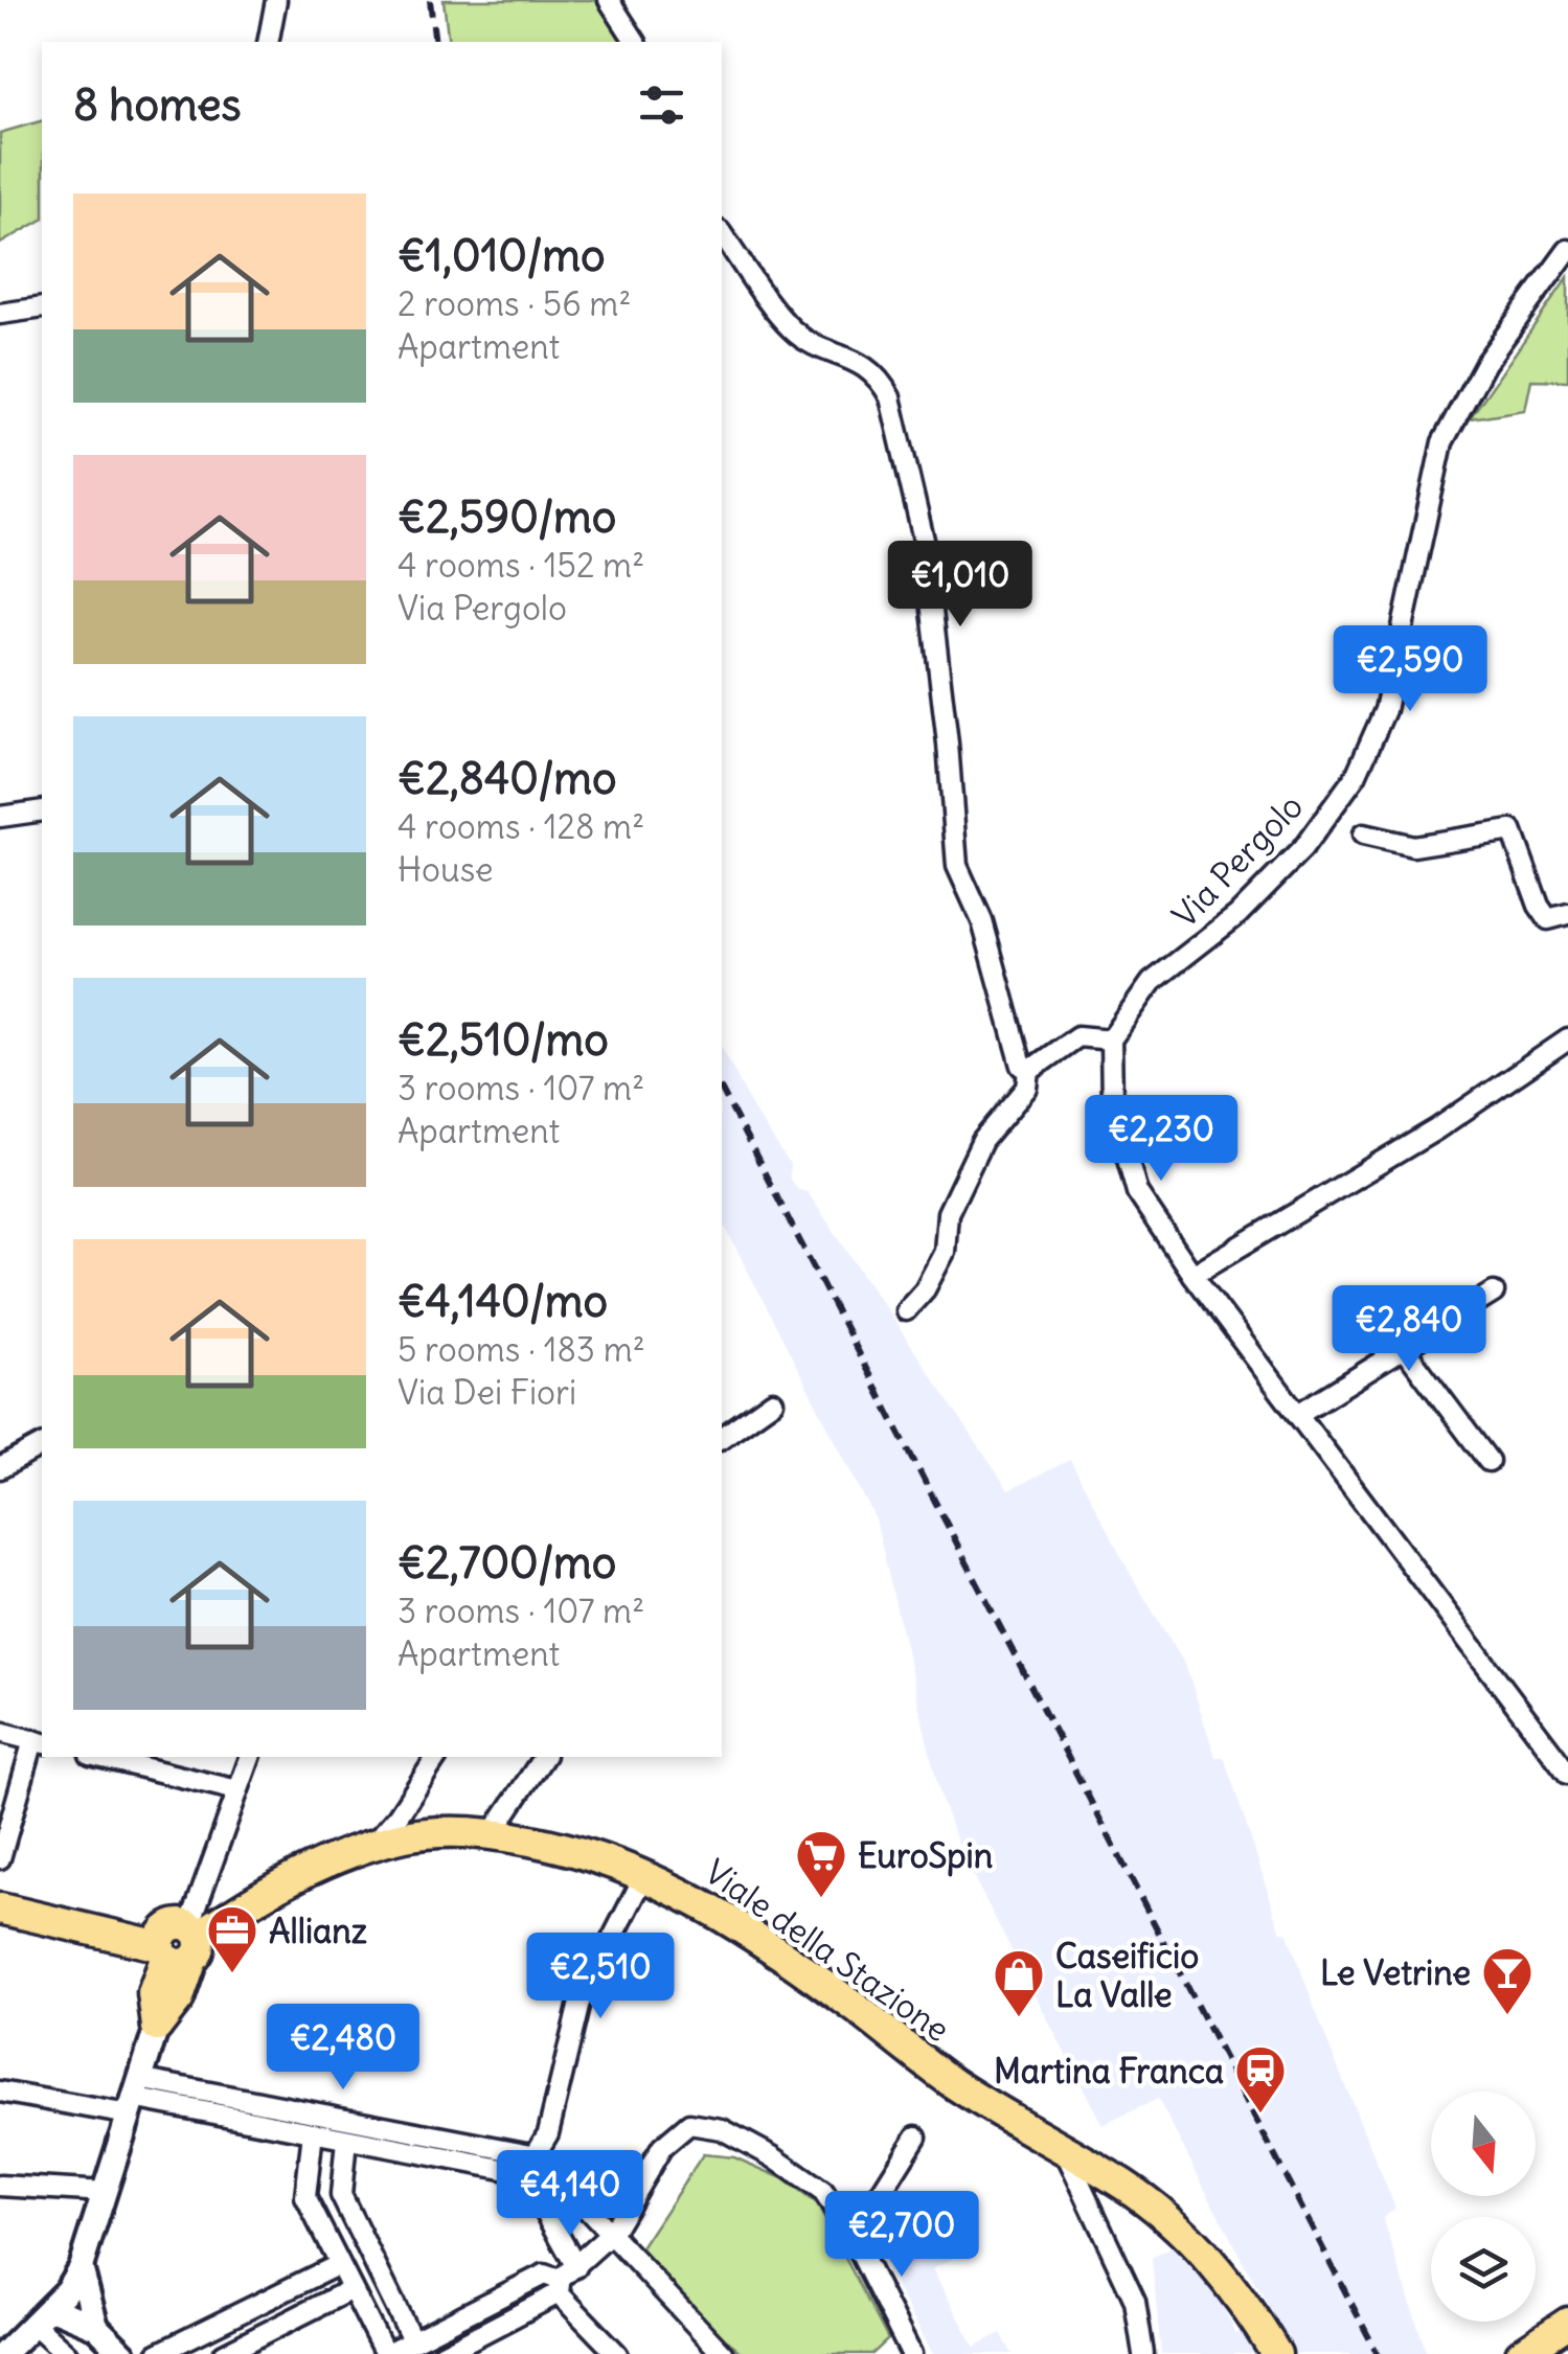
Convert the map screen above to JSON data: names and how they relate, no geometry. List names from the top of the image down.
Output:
{
  "streets": {
    "main road": ["Viale della Stazione"],
    "street": ["Via Pergolo"]
  },
  "places": {
    "supermarket": ["EuroSpin"],
    "office": ["Allianz"],
    "bar": ["Le Vetrine"],
    "shop": ["Caseificio La Valle"],
    "station": ["Martina Franca"]
  },
  "north": "bottom",
  "page": {
    "heading": "8 homes",
    "list": [
      {
        "name": "€1,010/mo",
        "note": "2 rooms · 56 m² · Apartment"
      },
      {
        "name": "€2,590/mo",
        "note": "4 rooms · 152 m² · Via Pergolo"
      },
      {
        "name": "€2,840/mo",
        "note": "4 rooms · 128 m² · House"
      },
      {
        "name": "€2,510/mo",
        "note": "3 rooms · 107 m² · Apartment"
      },
      {
        "name": "€4,140/mo",
        "note": "5 rooms · 183 m² · Via Dei Fiori"
      },
      {
        "name": "€2,700/mo",
        "note": "3 rooms · 107 m² · Apartment"
      }
    ],
    "price": [
      "€1,010",
      "€2,590",
      "€2,230",
      "€2,840",
      "€2,510",
      "€2,480",
      "€4,140",
      "€2,700"
    ]
  }
}
